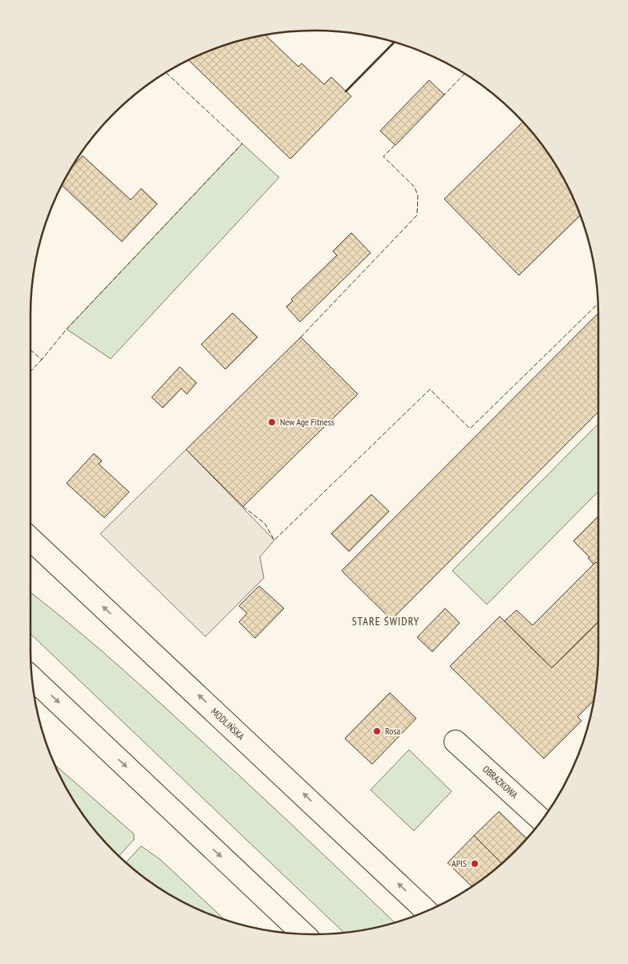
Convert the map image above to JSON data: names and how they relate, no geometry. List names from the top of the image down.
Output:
{
  "streets": {
    "main road": ["MODLIŃSKA", "OBRAZKOWA"]
  },
  "districts": ["STARE ŚWIDRY"],
  "places": ["New Age Fitness", "Rosa", "APIS"]
}
